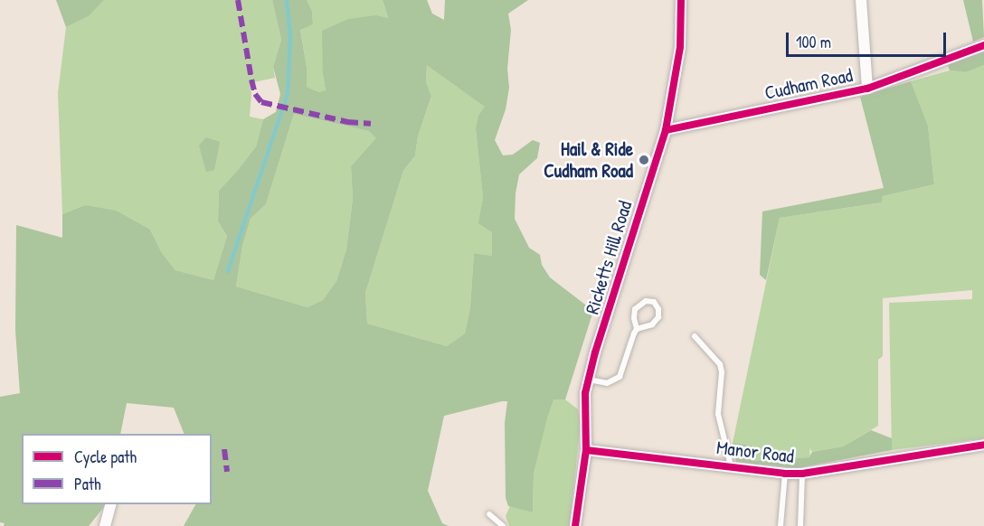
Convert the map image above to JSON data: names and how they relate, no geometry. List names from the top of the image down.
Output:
{
  "streets": {
    "street": ["Cudham Road", "Ricketts Hill Road", "Manor Road"]
  },
  "crossings": [
    ["Cudham Road", "Ricketts Hill Road"],
    ["Ricketts Hill Road", "Manor Road"]
  ],
  "places": ["Hail & Ride Cudham Road"],
  "legend": ["Cycle path", "Path"],
  "scale_bar": "100 m"
}
